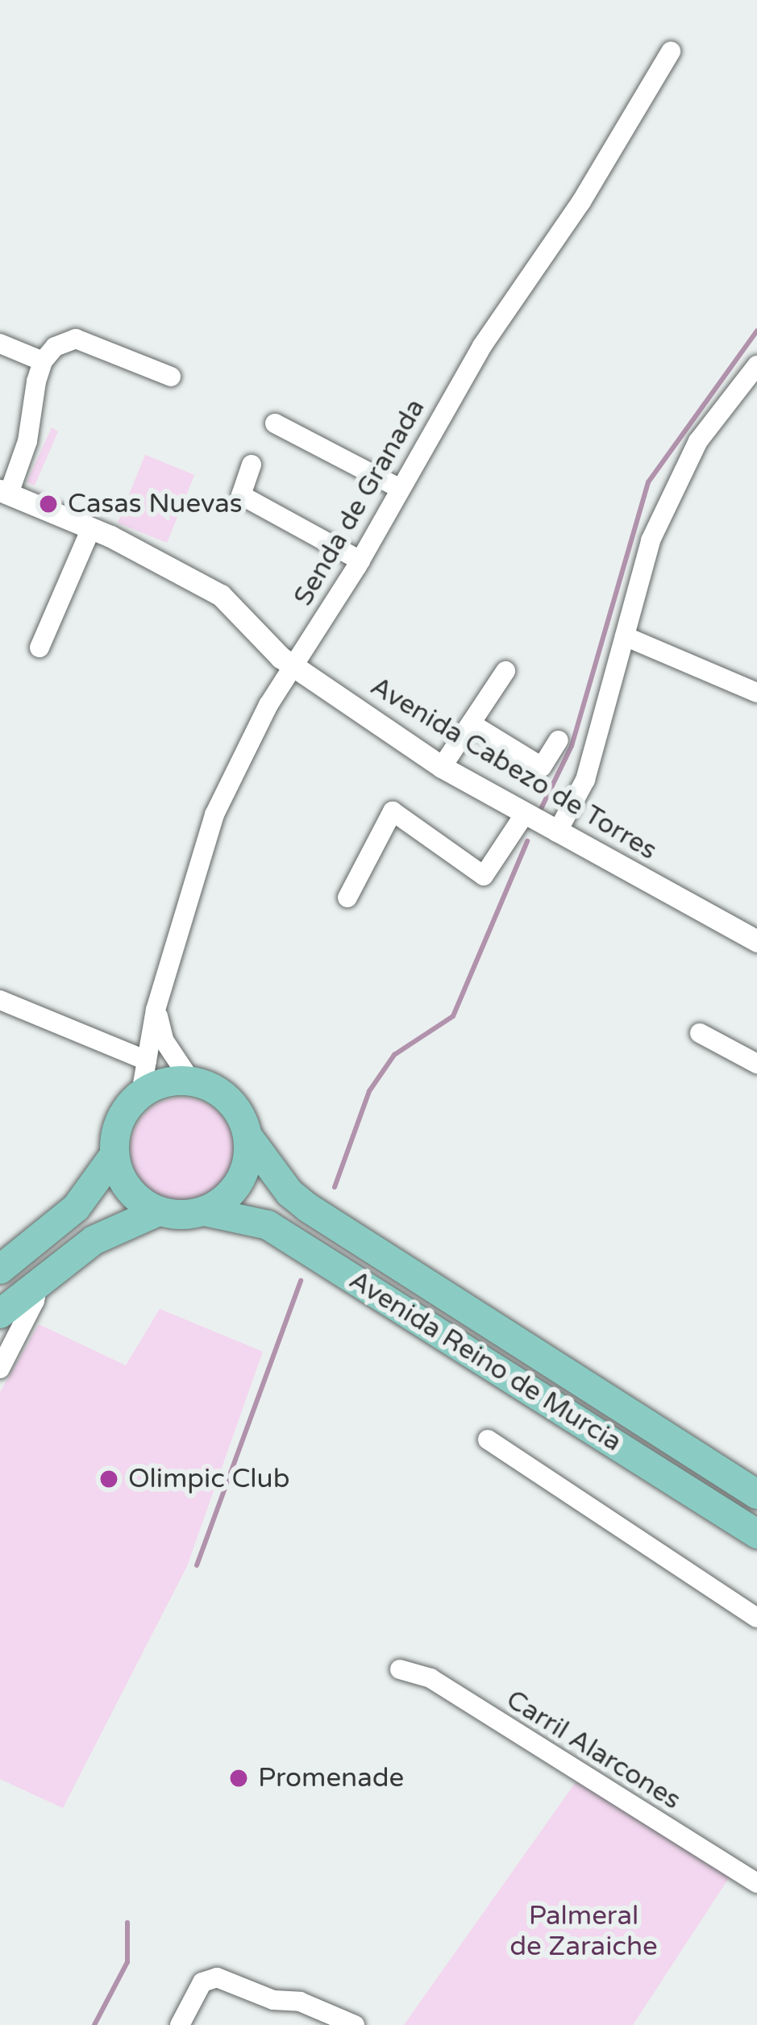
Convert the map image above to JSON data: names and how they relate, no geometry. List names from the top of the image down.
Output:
{
  "streets": {
    "main road": ["Avenida Reino de Murcia"],
    "street": ["Senda de Granada", "Avenida Cabezo de Torres", "Carril Alarcones"]
  },
  "crossings": [
    ["Senda de Granada", "Avenida Cabezo de Torres"],
    ["Senda de Granada", "Avenida Reino de Murcia"]
  ],
  "parks": ["Palmeral de Zaraiche"],
  "places": ["Casas Nuevas", "Olimpic Club", "Promenade"]
}
